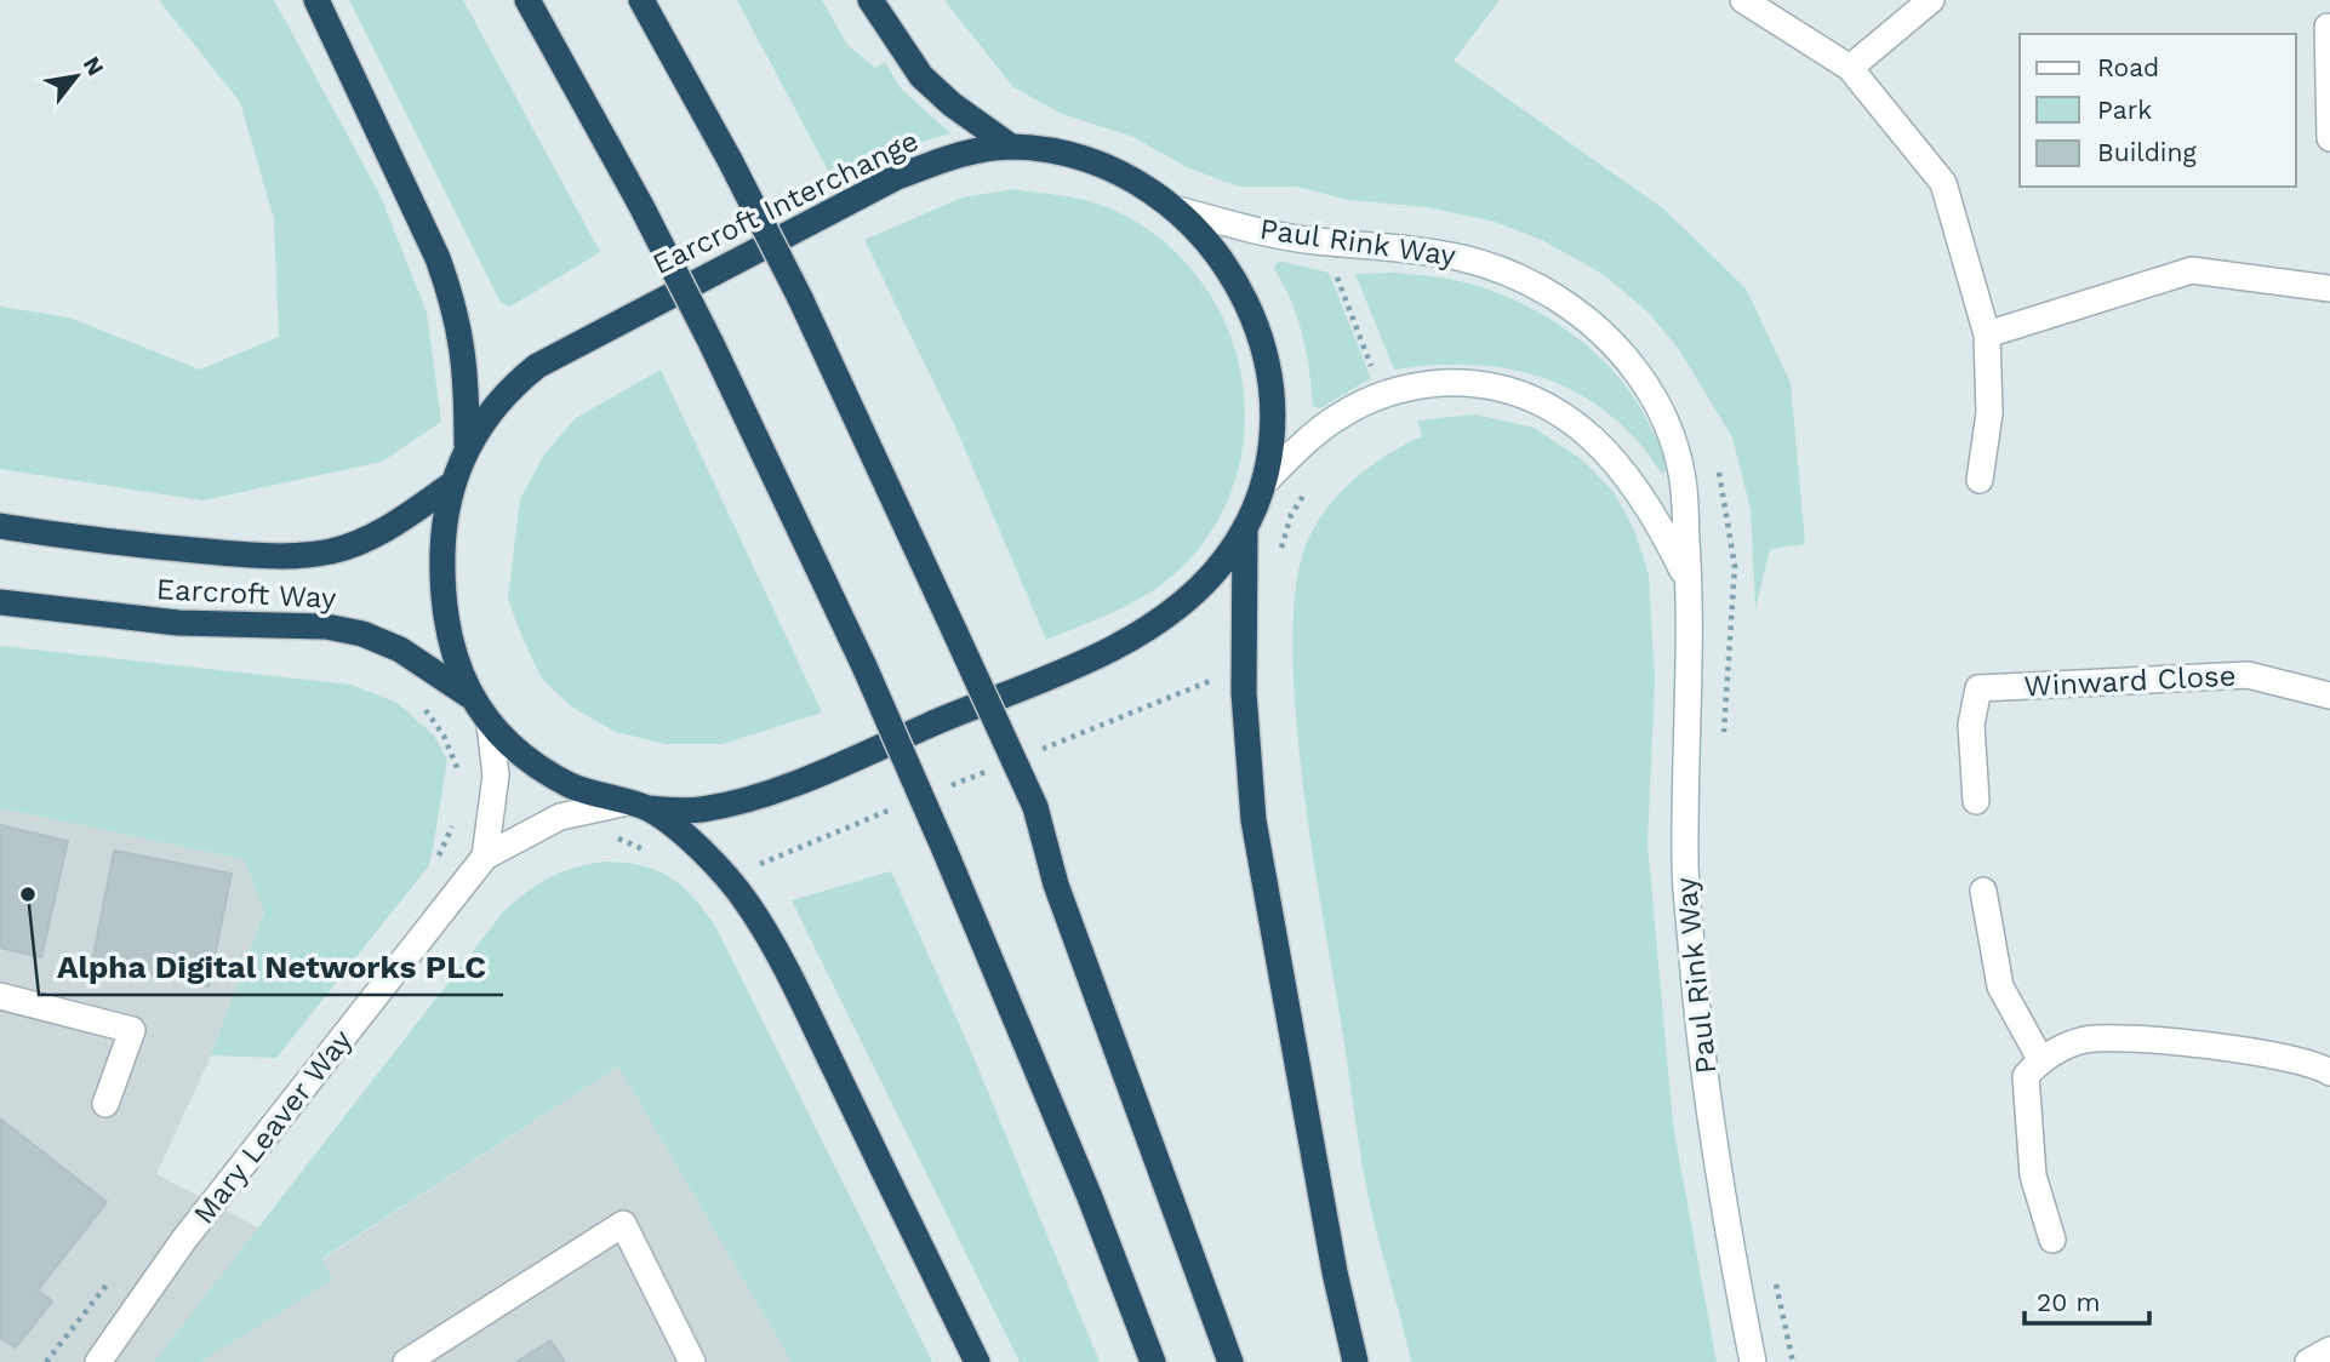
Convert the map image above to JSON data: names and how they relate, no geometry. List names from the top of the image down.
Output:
{
  "streets": {
    "highway": ["Earcroft Interchange", "Earcroft Way"],
    "street": ["Paul Rink Way", "Winward Close", "Mary Leaver Way"]
  },
  "crossings": [
    ["Earcroft Interchange", "Paul Rink Way"],
    ["Earcroft Interchange", "Earcroft Way"],
    ["Earcroft Interchange", "Mary Leaver Way"]
  ],
  "places": ["Alpha Digital Networks PLC"],
  "legend": ["Road", "Park", "Building"],
  "scale_bar": "20 m",
  "north": "top right"
}
